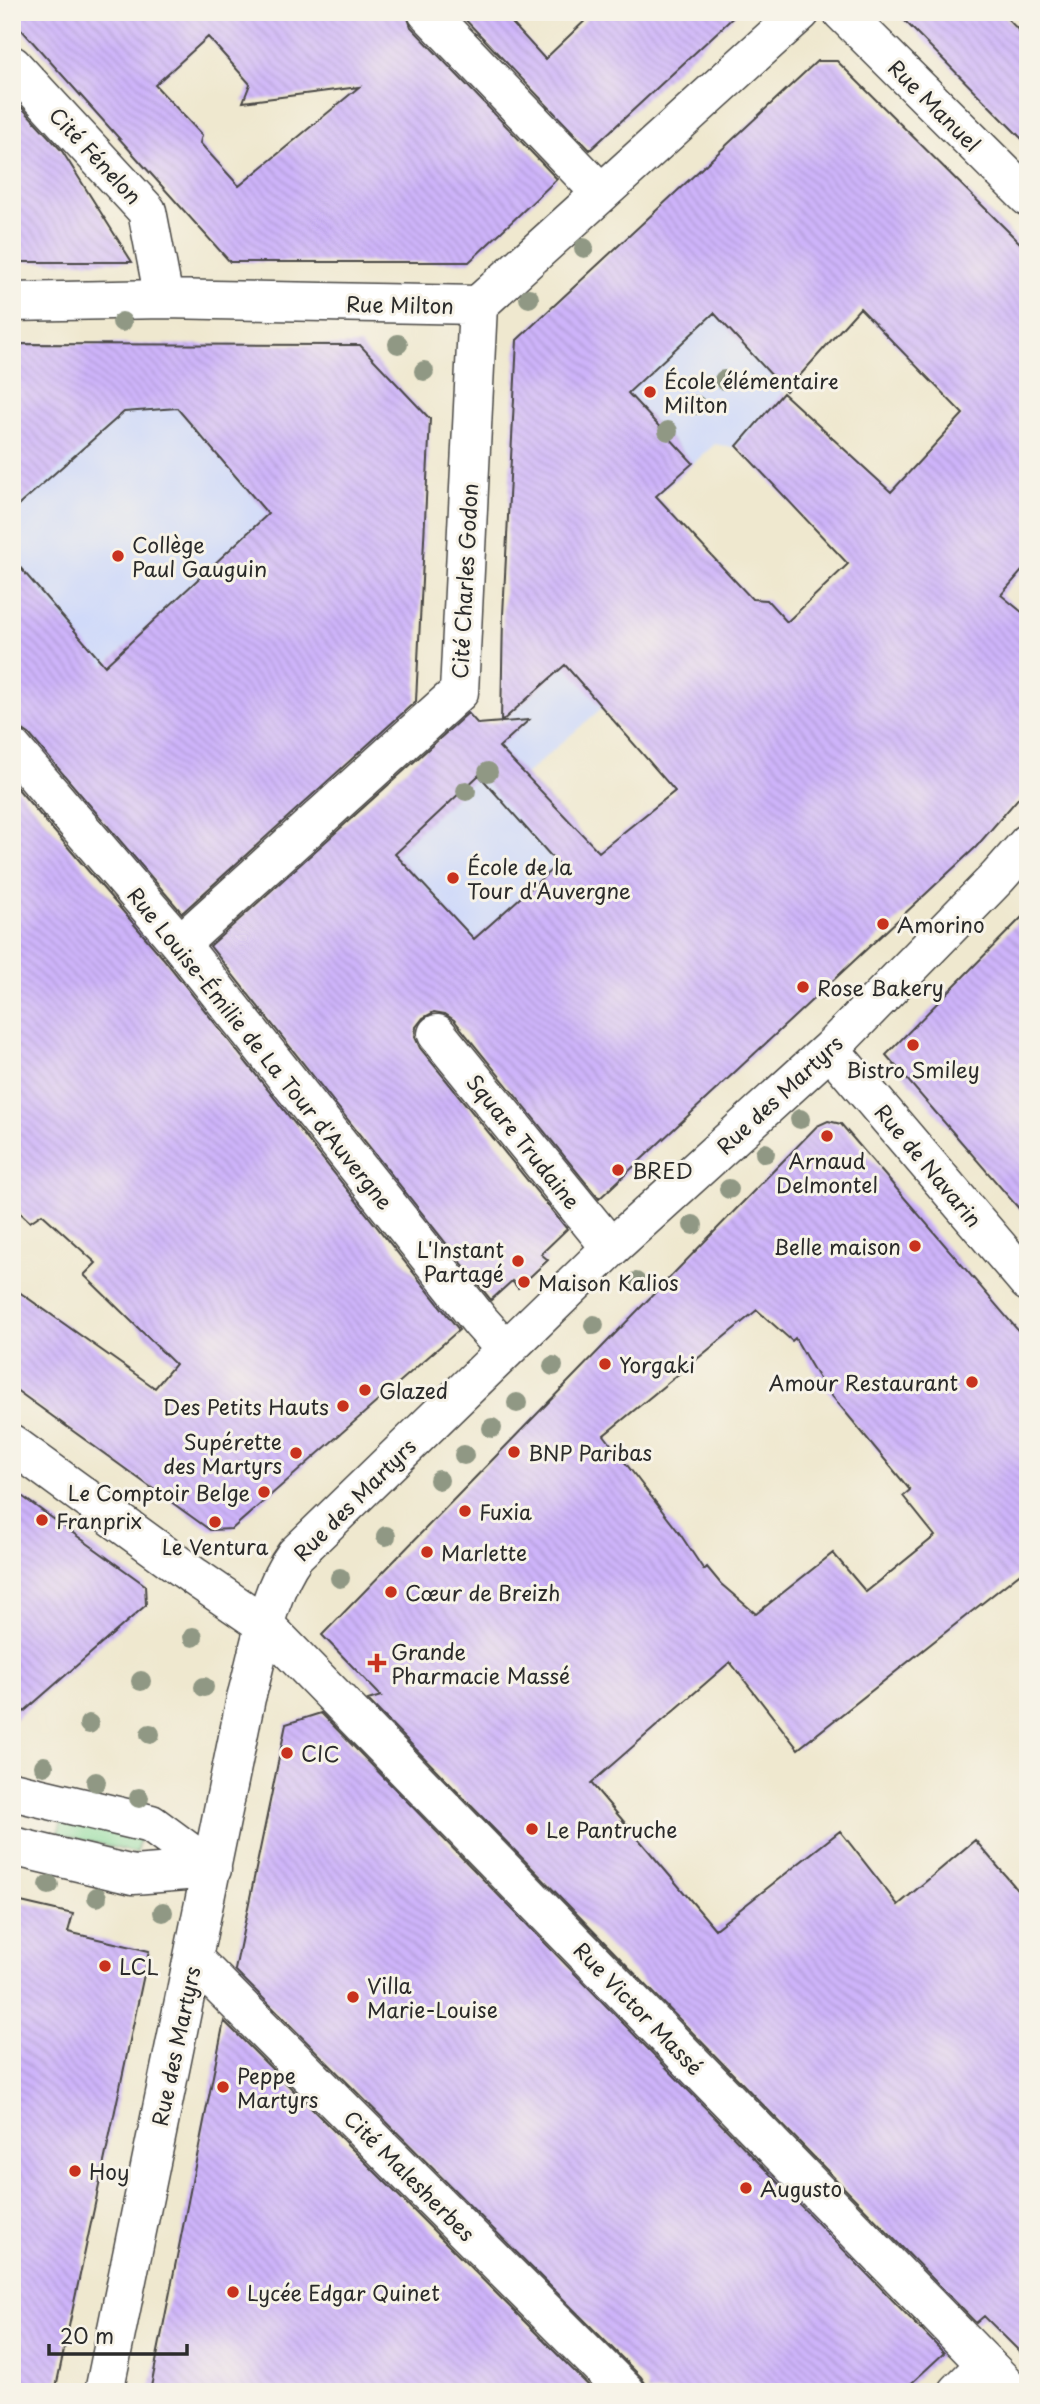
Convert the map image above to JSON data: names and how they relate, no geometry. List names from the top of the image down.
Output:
{
  "streets": {
    "street": [
      "Rue Manuel",
      "Cité Fénelon",
      "Rue Milton",
      "Cité Charles Godon",
      "Rue Louise-Émilie de La Tour d'Auvergne",
      "Rue des Martyrs",
      "Square Trudaine",
      "Rue de Navarin",
      "Rue Victor Massé",
      "Cité Malesherbes"
    ]
  },
  "crossings": [
    ["Cité Fénelon", "Rue Milton"],
    ["Rue Milton", "Cité Charles Godon"],
    ["Cité Charles Godon", "Rue Louise-Émilie de La Tour d'Auvergne"],
    ["Rue Louise-Émilie de La Tour d'Auvergne", "Rue des Martyrs"],
    ["Rue des Martyrs", "Square Trudaine"],
    ["Rue des Martyrs", "Rue de Navarin"],
    ["Rue des Martyrs", "Rue Victor Massé"],
    ["Rue des Martyrs", "Cité Malesherbes"]
  ],
  "places": {
    "other": [
      "École élémentaire Milton",
      "Collège Paul Gauguin",
      "École de la Tour d'Auvergne",
      "Amorino",
      "Rose Bakery",
      "Bistro Smiley",
      "Arnaud Delmontel",
      "BRED",
      "Belle maison",
      "L'Instant Partagé",
      "Maison Kalios",
      "Yorgaki",
      "Amour Restaurant",
      "Glazed",
      "Des Petits Hauts",
      "BNP Paribas",
      "Supérette des Martyrs",
      "Le Comptoir Belge",
      "Fuxia",
      "Franprix",
      "Le Ventura",
      "Marlette",
      "Cœur de Breizh",
      "CIC",
      "Le Pantruche",
      "LCL",
      "Villa Marie-Louise",
      "Peppe Martyrs",
      "Hoy",
      "Augusto",
      "Lycée Edgar Quinet"
    ],
    "health": ["Grande Pharmacie Massé"]
  },
  "scale_bar": "20 m"
}
